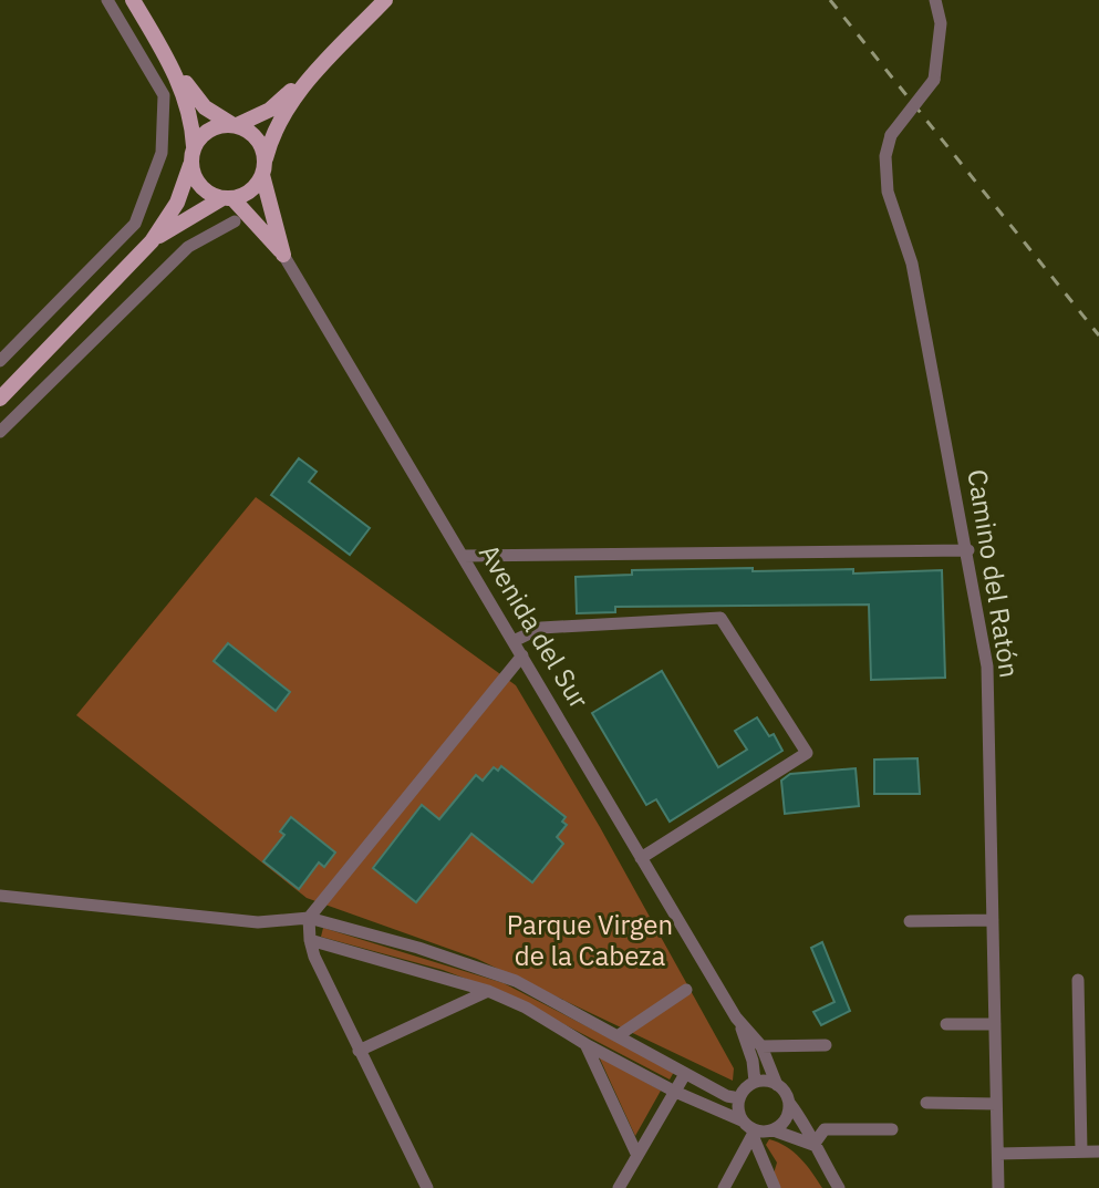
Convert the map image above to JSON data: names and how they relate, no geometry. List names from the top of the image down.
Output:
{
  "streets": {
    "main road": ["Avenida del Sur"],
    "street": ["Camino del Ratón"]
  },
  "parks": ["Parque Virgen de la Cabeza"]
}
